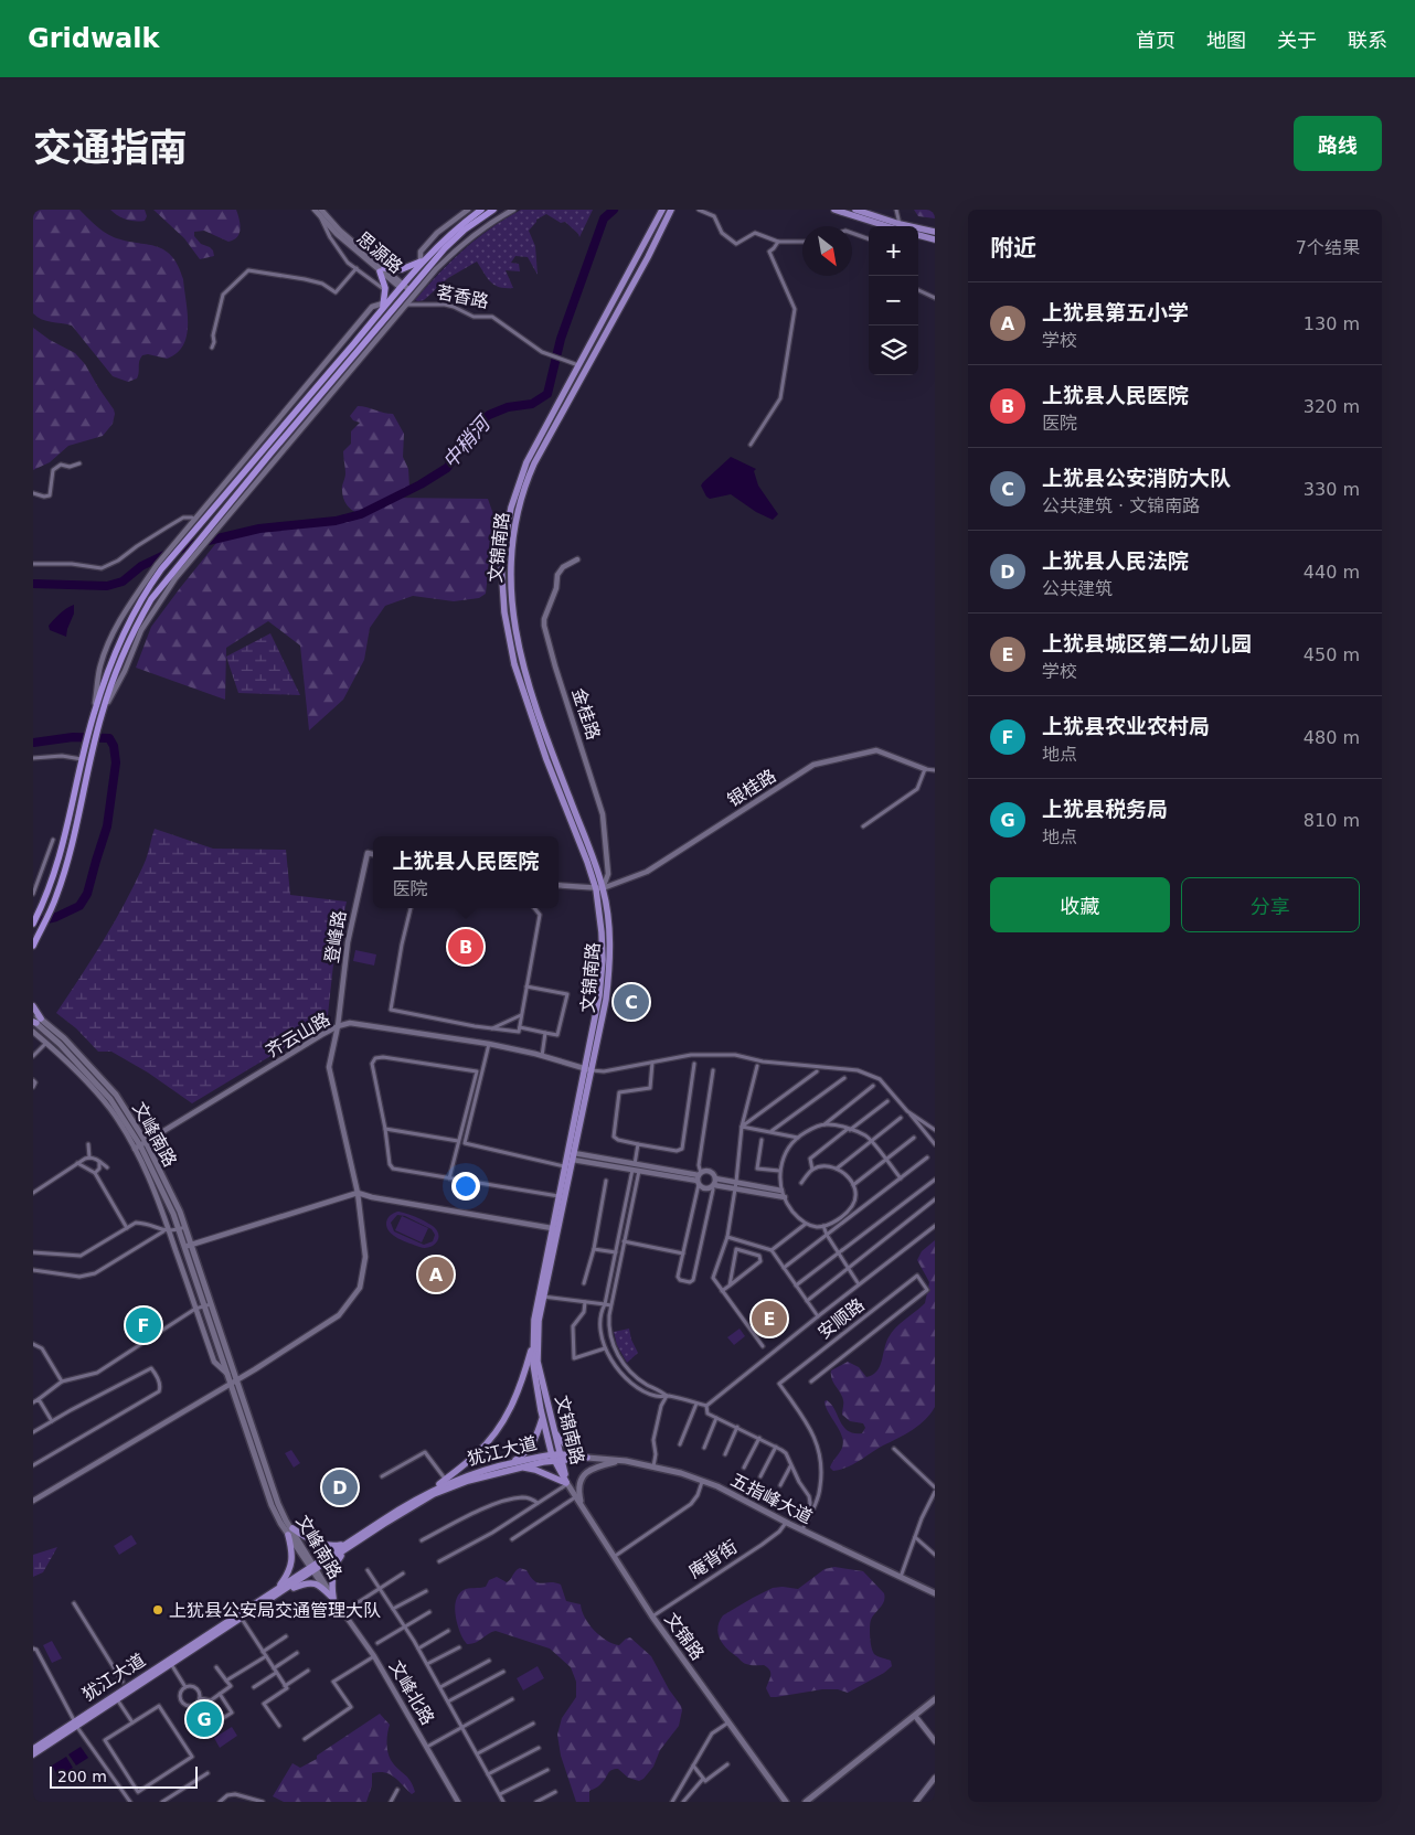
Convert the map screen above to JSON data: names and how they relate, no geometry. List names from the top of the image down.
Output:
{
  "streets": {
    "main road": [
      "文锦南路",
      "文峰南路",
      "犹江大道",
      "五指峰大道",
      "文锦路"
    ],
    "street": [
      "思源路",
      "茗香路",
      "金桂路",
      "银桂路",
      "登峰路",
      "齐云山路",
      "安顺路",
      "庵背街",
      "文峰北路"
    ]
  },
  "crossings": [
    ["茗香路", "文锦南路"],
    ["文锦南路", "金桂路"],
    ["文锦南路", "银桂路"],
    ["文锦南路", "齐云山路"],
    ["文锦南路", "犹江大道"],
    ["文锦南路", "文锦路"],
    ["金桂路", "银桂路"],
    ["登峰路", "齐云山路"],
    ["登峰路", "文峰南路"],
    ["齐云山路", "文峰南路"],
    ["文峰南路", "犹江大道"],
    ["文峰南路", "文峰北路"],
    ["安顺路", "五指峰大道"],
    ["犹江大道", "五指峰大道"],
    ["五指峰大道", "庵背街"],
    ["庵背街", "文锦路"]
  ],
  "water": ["中稍河"],
  "places": ["上犹县公安局交通管理大队"],
  "scale_bar": "200 m",
  "north": "bottom right",
  "page": {
    "header": "Gridwalk",
    "nav": [
      "首页",
      "地图",
      "关于",
      "联系"
    ],
    "title": "交通指南",
    "buttons": [
      "路线",
      ["收藏", "分享"]
    ],
    "heading": ["附近", "7个结果"],
    "map_buttons": ["+", "−"],
    "list": [
      {
        "mark": "A",
        "name": "上犹县第五小学",
        "note": "学校",
        "value": "130 m"
      },
      {
        "mark": "B",
        "name": "上犹县人民医院",
        "note": "医院",
        "value": "320 m"
      },
      {
        "mark": "C",
        "name": "上犹县公安消防大队",
        "note": "公共建筑 · 文锦南路",
        "value": "330 m"
      },
      {
        "mark": "D",
        "name": "上犹县人民法院",
        "note": "公共建筑",
        "value": "440 m"
      },
      {
        "mark": "E",
        "name": "上犹县城区第二幼儿园",
        "note": "学校",
        "value": "450 m"
      },
      {
        "mark": "F",
        "name": "上犹县农业农村局",
        "note": "地点",
        "value": "480 m"
      },
      {
        "mark": "G",
        "name": "上犹县税务局",
        "note": "地点",
        "value": "810 m"
      }
    ],
    "popup": ["上犹县人民医院", "医院"],
    "pins": [
      "B",
      "C",
      "A",
      "E",
      "F",
      "D",
      "G"
    ],
    "scale": "200 m"
  }
}
